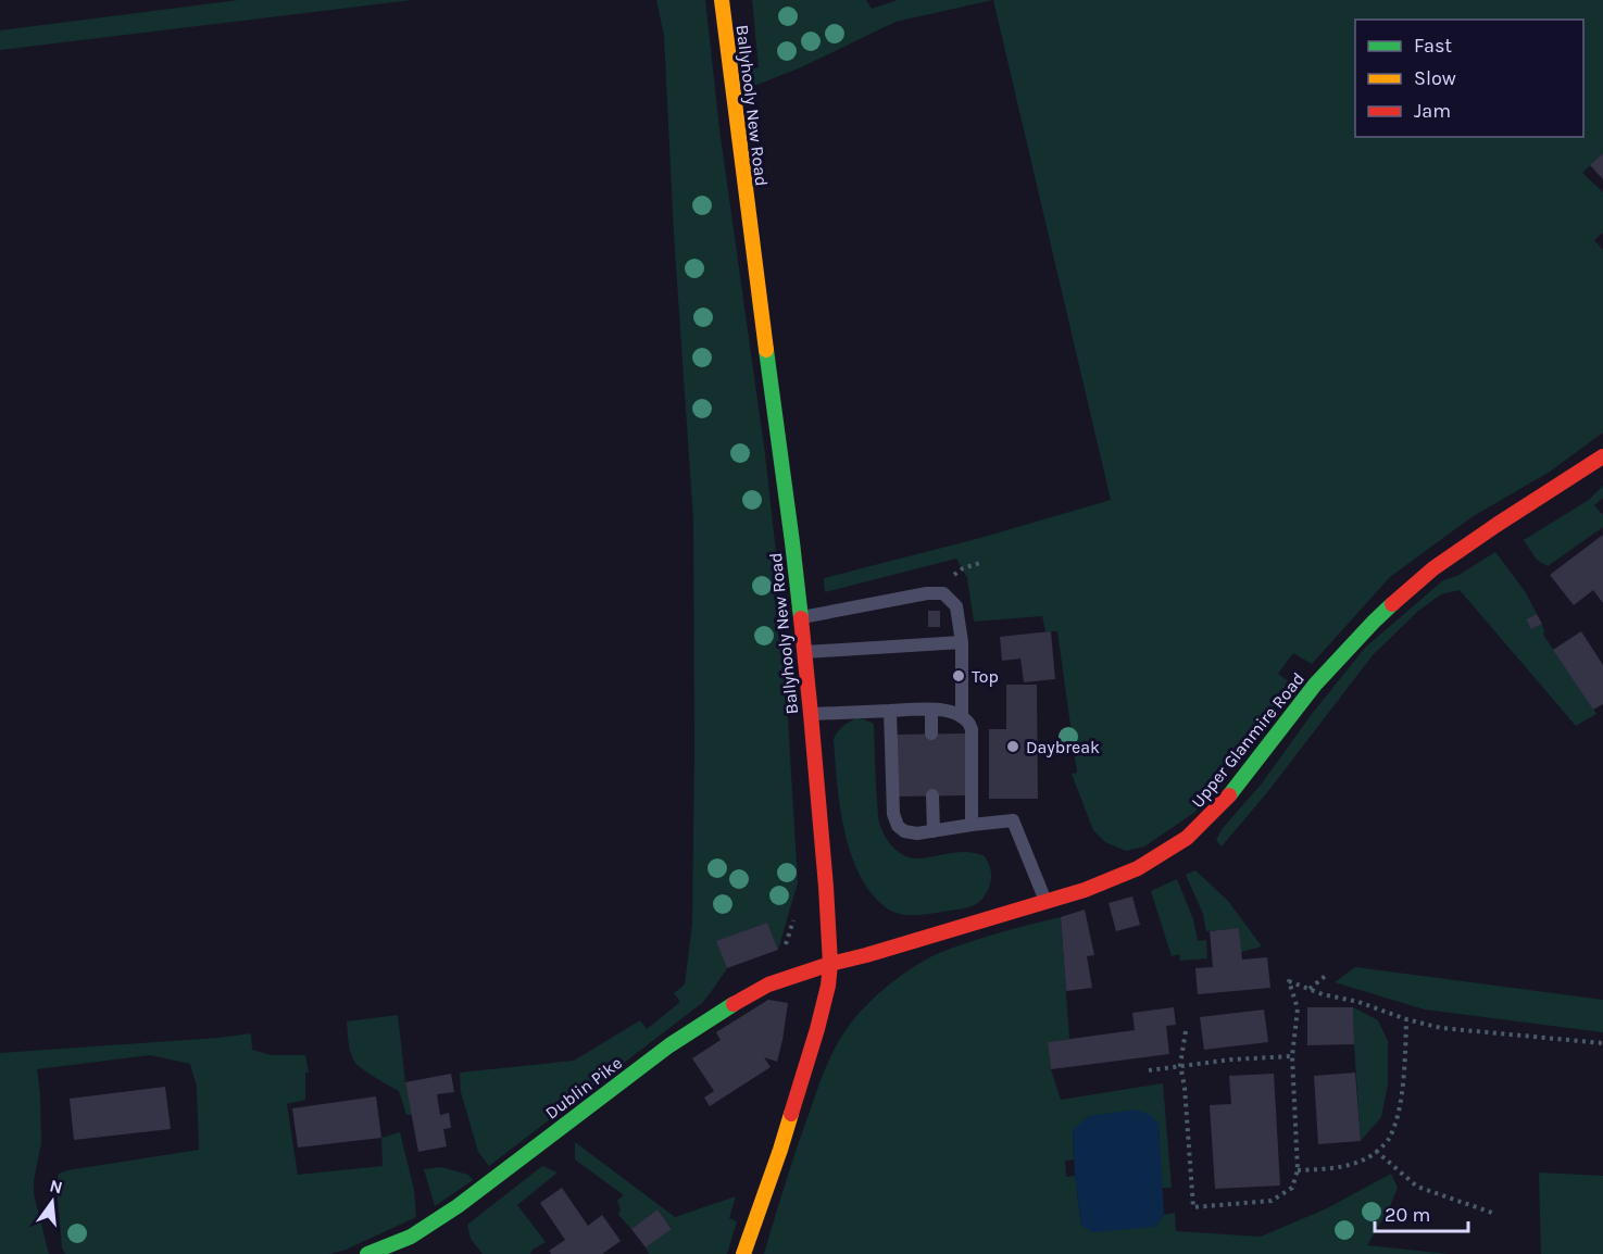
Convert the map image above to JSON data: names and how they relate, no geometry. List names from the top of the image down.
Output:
{
  "streets": {
    "main road": ["Ballyhooly New Road", "Upper Glanmire Road", "Dublin Pike"]
  },
  "crossings": [
    ["Ballyhooly New Road", "Upper Glanmire Road"],
    ["Ballyhooly New Road", "Dublin Pike"],
    ["Upper Glanmire Road", "Dublin Pike"]
  ],
  "places": ["Top", "Daybreak"],
  "legend": ["Fast", "Slow", "Jam"],
  "scale_bar": "20 m",
  "north": "top"
}
